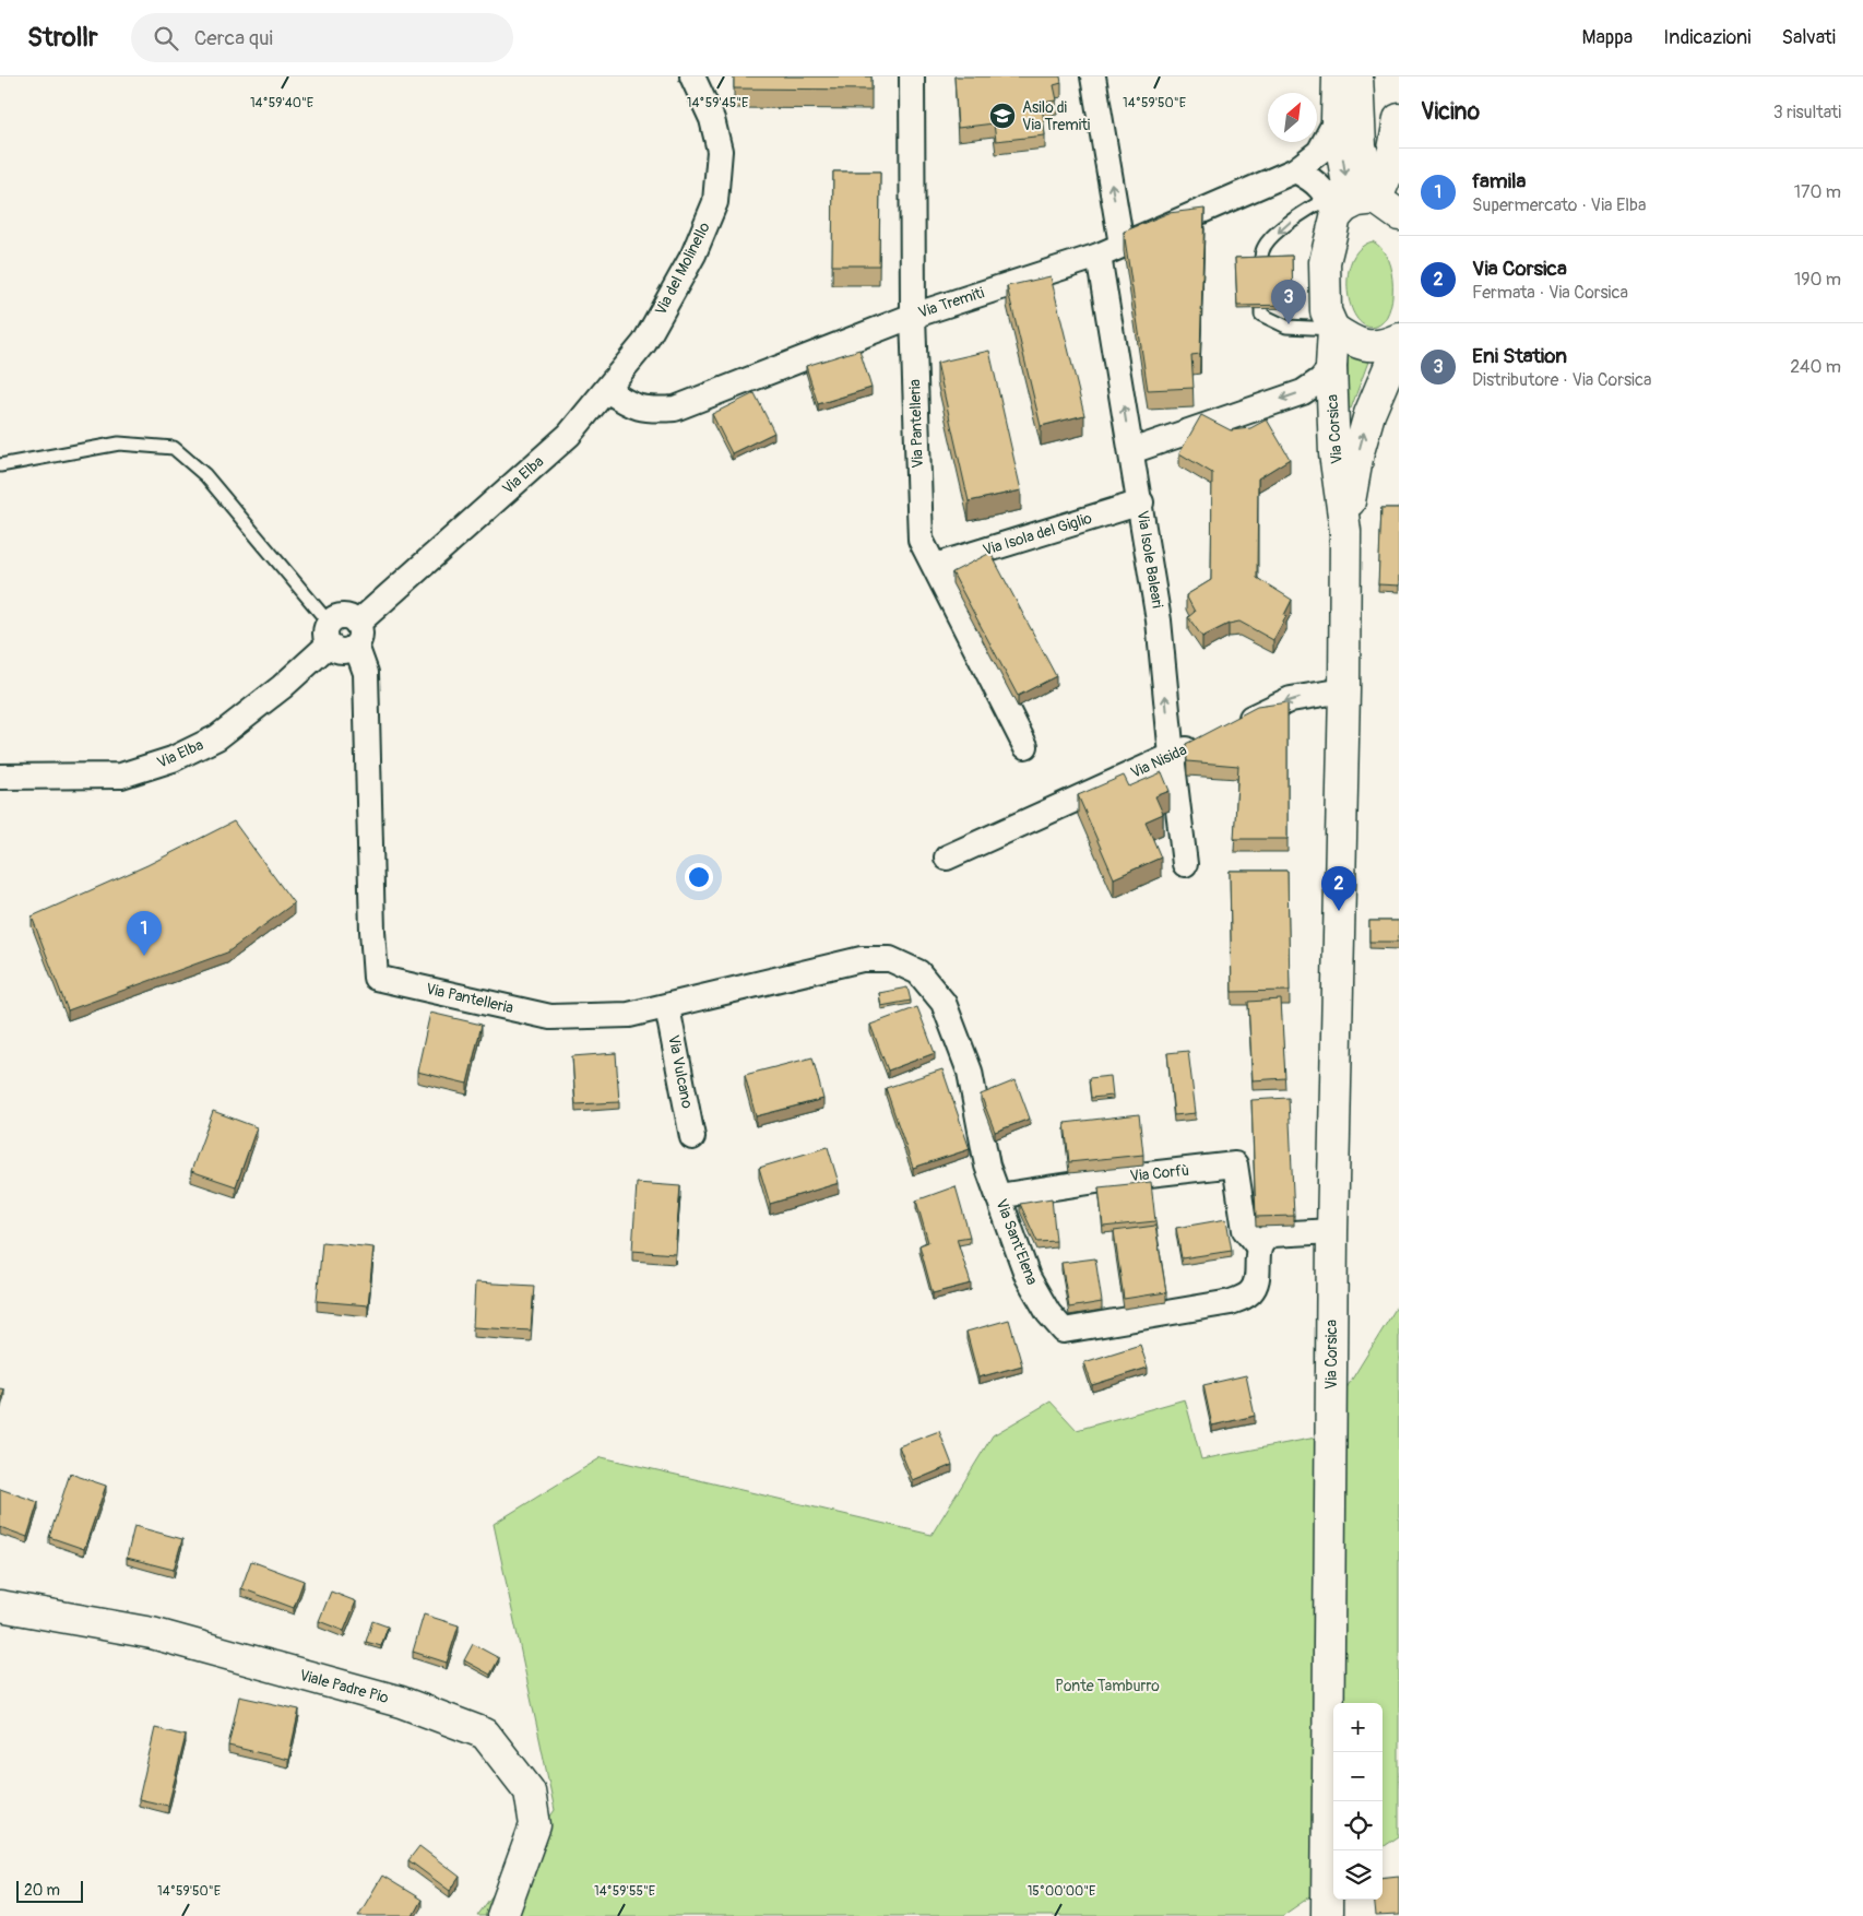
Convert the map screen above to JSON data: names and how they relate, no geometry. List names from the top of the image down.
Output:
{
  "streets": {
    "main road": ["Via Corsica", "Viale Padre Pio"],
    "street": [
      "Via del Molinello",
      "Via Tremiti",
      "Via Pantelleria",
      "Via Elba",
      "Via Isola del Giglio",
      "Via Isole Baleari",
      "Via Nisida",
      "Via Vulcano",
      "Via Corfù",
      "Via Sant'Elena"
    ]
  },
  "crossings": [
    ["Via del Molinello", "Via Tremiti"],
    ["Via del Molinello", "Via Elba"],
    ["Via Tremiti", "Via Pantelleria"],
    ["Via Tremiti", "Via Corsica"],
    ["Via Tremiti", "Via Isole Baleari"],
    ["Via Pantelleria", "Via Elba"],
    ["Via Pantelleria", "Via Isola del Giglio"],
    ["Via Pantelleria", "Via Vulcano"],
    ["Via Pantelleria", "Via Sant'Elena"],
    ["Via Corsica", "Via Nisida"],
    ["Via Isola del Giglio", "Via Isole Baleari"],
    ["Via Isole Baleari", "Via Nisida"],
    ["Via Corfù", "Via Sant'Elena"]
  ],
  "one_way": ["Via Isole Baleari", "Via Nisida"],
  "parks": ["Ponte Tamburro"],
  "places": {
    "school or university": ["Asilo di Via Tremiti"]
  },
  "scale_bar": "20 m",
  "north": "top right",
  "page": {
    "header": "Strollr",
    "search": "Cerca qui",
    "nav": ["Mappa", "Indicazioni", "Salvati"],
    "heading": ["Vicino", "3 risultati"],
    "list": [
      {
        "mark": "1",
        "name": "famila",
        "note": "Supermercato · Via Elba",
        "value": "170 m"
      },
      {
        "mark": "2",
        "name": "Via Corsica",
        "note": "Fermata · Via Corsica",
        "value": "190 m"
      },
      {
        "mark": "3",
        "name": "Eni Station",
        "note": "Distributore · Via Corsica",
        "value": "240 m"
      }
    ],
    "pins": ["3", "2", "1"],
    "map_buttons": ["+", "−"],
    "scale": "20 m"
  },
  "coordinates": [
    "14°59'40\"E",
    "14°59'45\"E",
    "14°59'50\"E",
    "14°59'55\"E",
    "15°00'00\"E"
  ]
}
